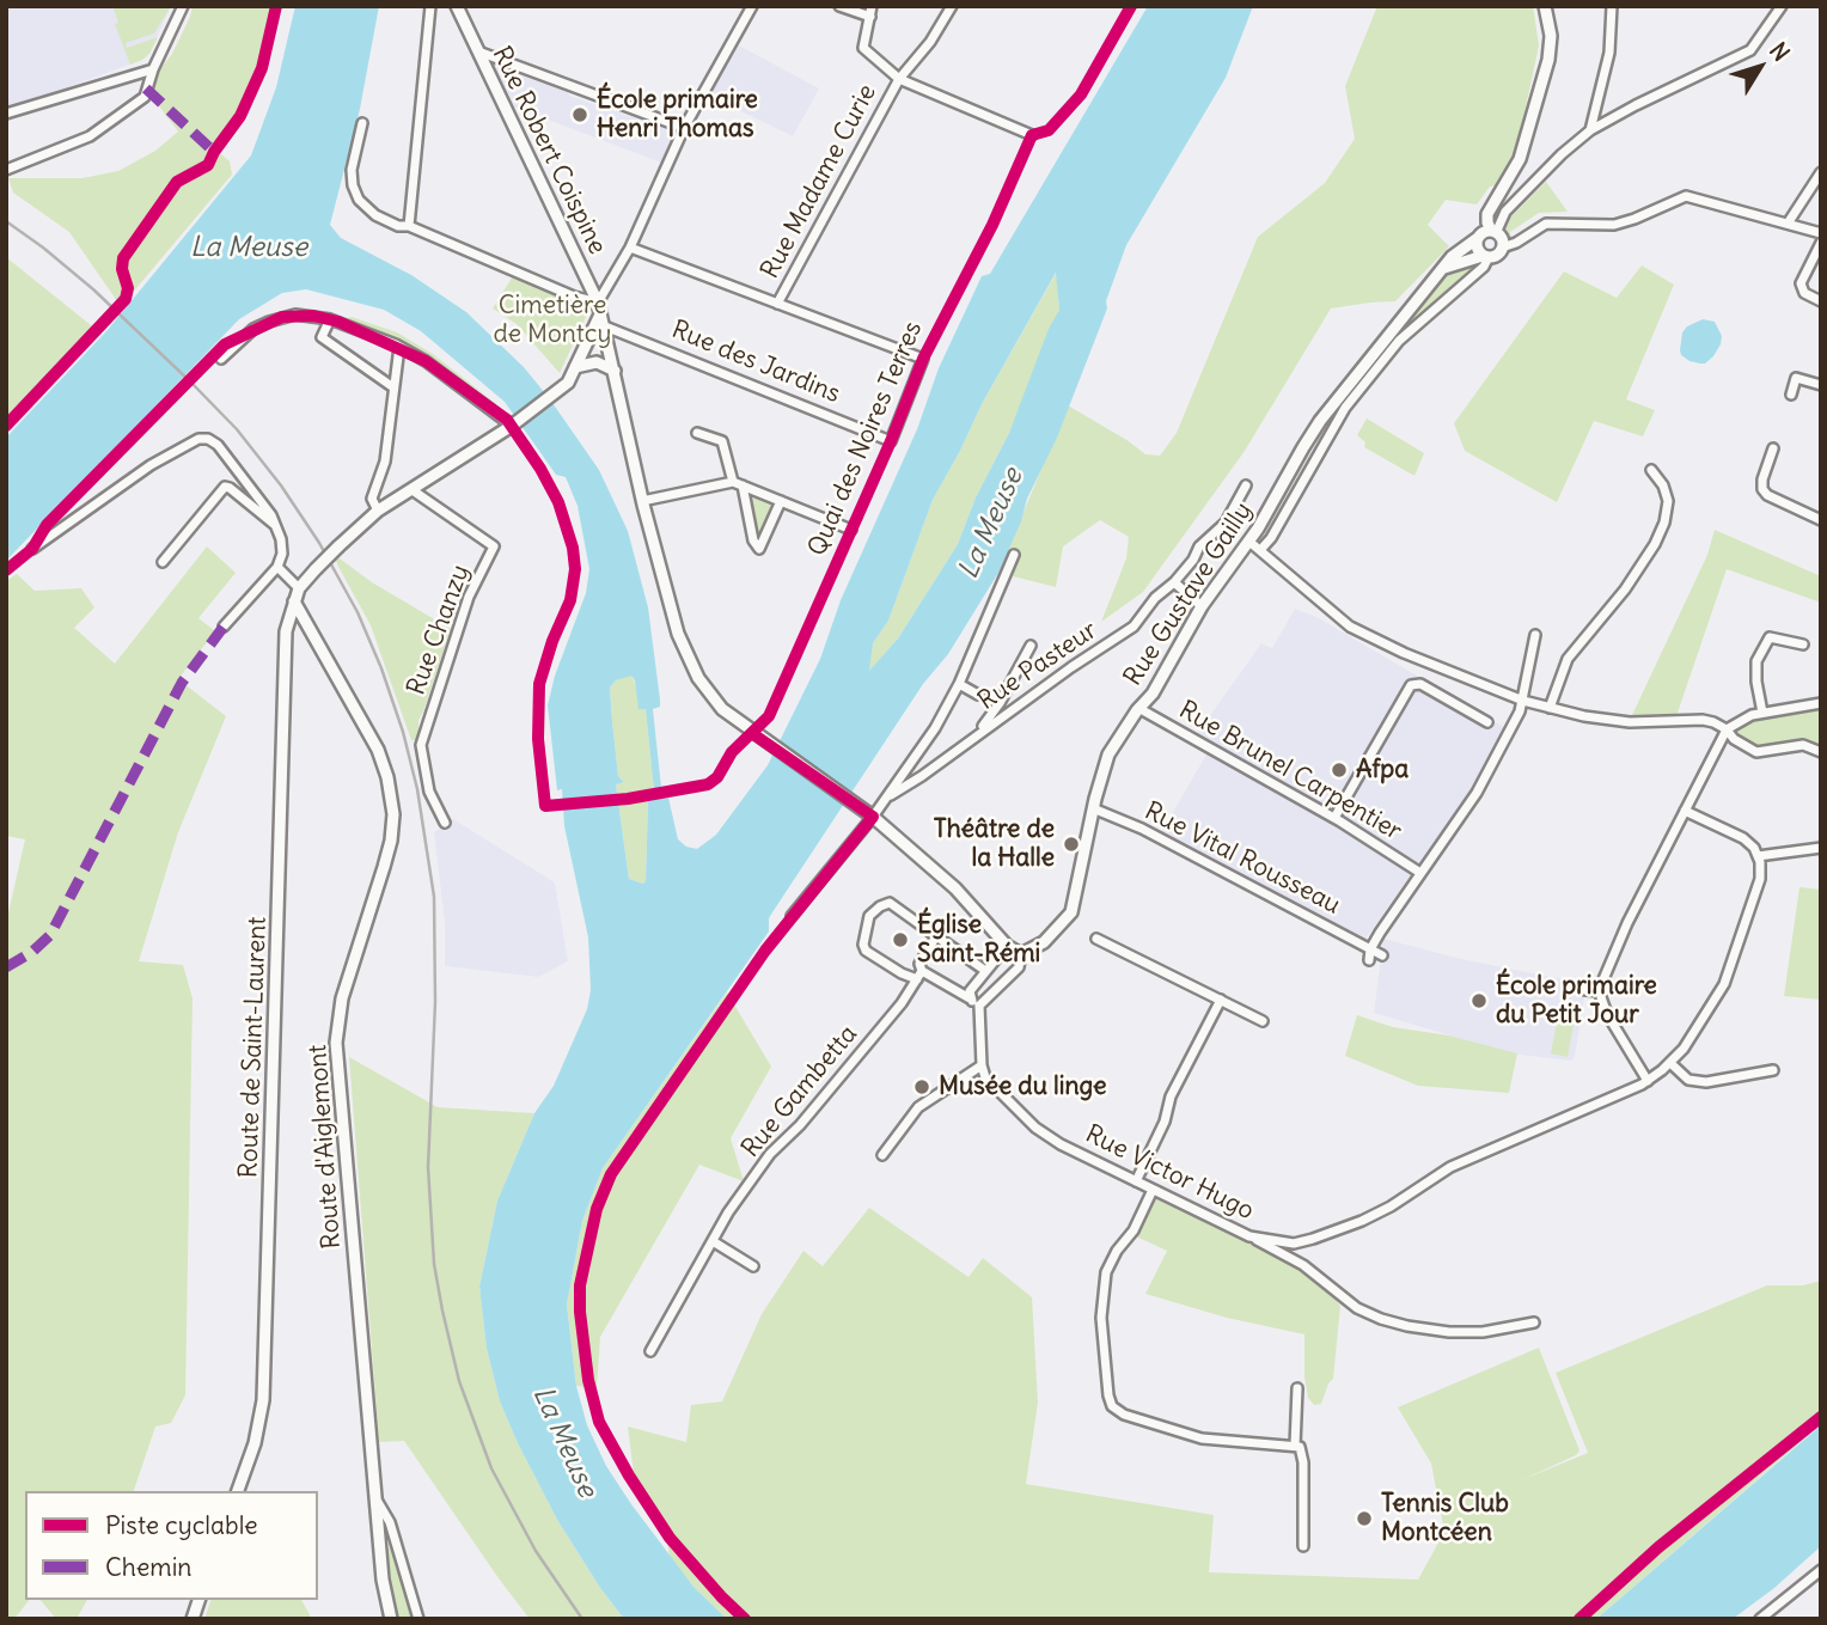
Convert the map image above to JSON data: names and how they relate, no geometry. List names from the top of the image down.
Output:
{
  "streets": {
    "street": [
      "Rue Robert Coispine",
      "Rue Madame Curie",
      "Rue des Jardins",
      "Quai des Noires Terres",
      "Rue Gustave Gailly",
      "Rue Chanzy",
      "Rue Pasteur",
      "Rue Brunel Carpentier",
      "Rue Vital Rousseau",
      "Route de Saint-Laurent",
      "Rue Gambetta",
      "Route d'Aiglemont",
      "Rue Victor Hugo"
    ]
  },
  "crossings": [
    ["Rue Robert Coispine", "Rue des Jardins"],
    ["Rue Robert Coispine", "Rue Gustave Gailly"],
    ["Rue Madame Curie", "Quai des Noires Terres"],
    ["Rue des Jardins", "Quai des Noires Terres"],
    ["Rue Gustave Gailly", "Rue Brunel Carpentier"],
    ["Rue Gustave Gailly", "Rue Vital Rousseau"],
    ["Route de Saint-Laurent", "Route d'Aiglemont"]
  ],
  "water": ["La Meuse"],
  "parks": ["Cimetière de Montcy"],
  "places": [
    "École primaire Henri Thomas",
    "Afpa",
    "Théâtre de la Halle",
    "Église Saint-Rémi",
    "École primaire du Petit Jour",
    "Musée du linge",
    "Tennis Club Montcéen"
  ],
  "legend": ["Piste cyclable", "Chemin"],
  "north": "top right"
}
